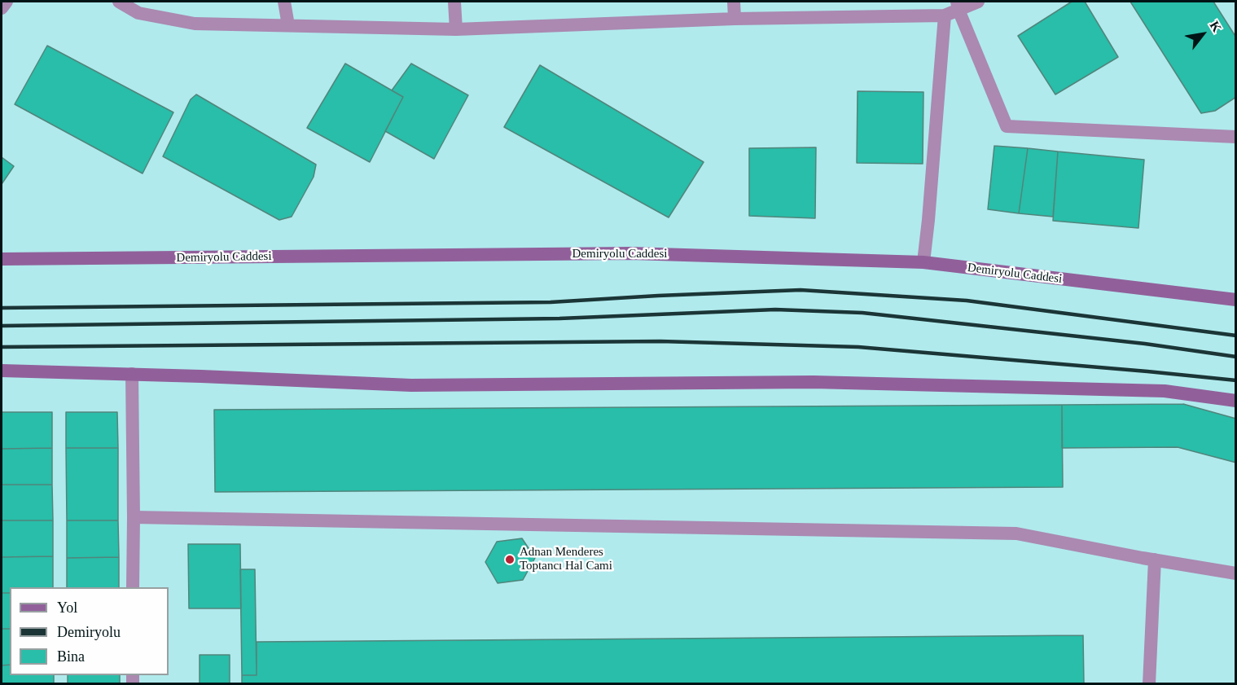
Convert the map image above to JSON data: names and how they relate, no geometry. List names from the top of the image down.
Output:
{
  "streets": {
    "main road": ["Demiryolu Caddesi"]
  },
  "places": ["Adnan Menderes Toptancı Hal Cami"],
  "legend": ["Yol", "Demiryolu", "Bina"],
  "north": "top right"
}
